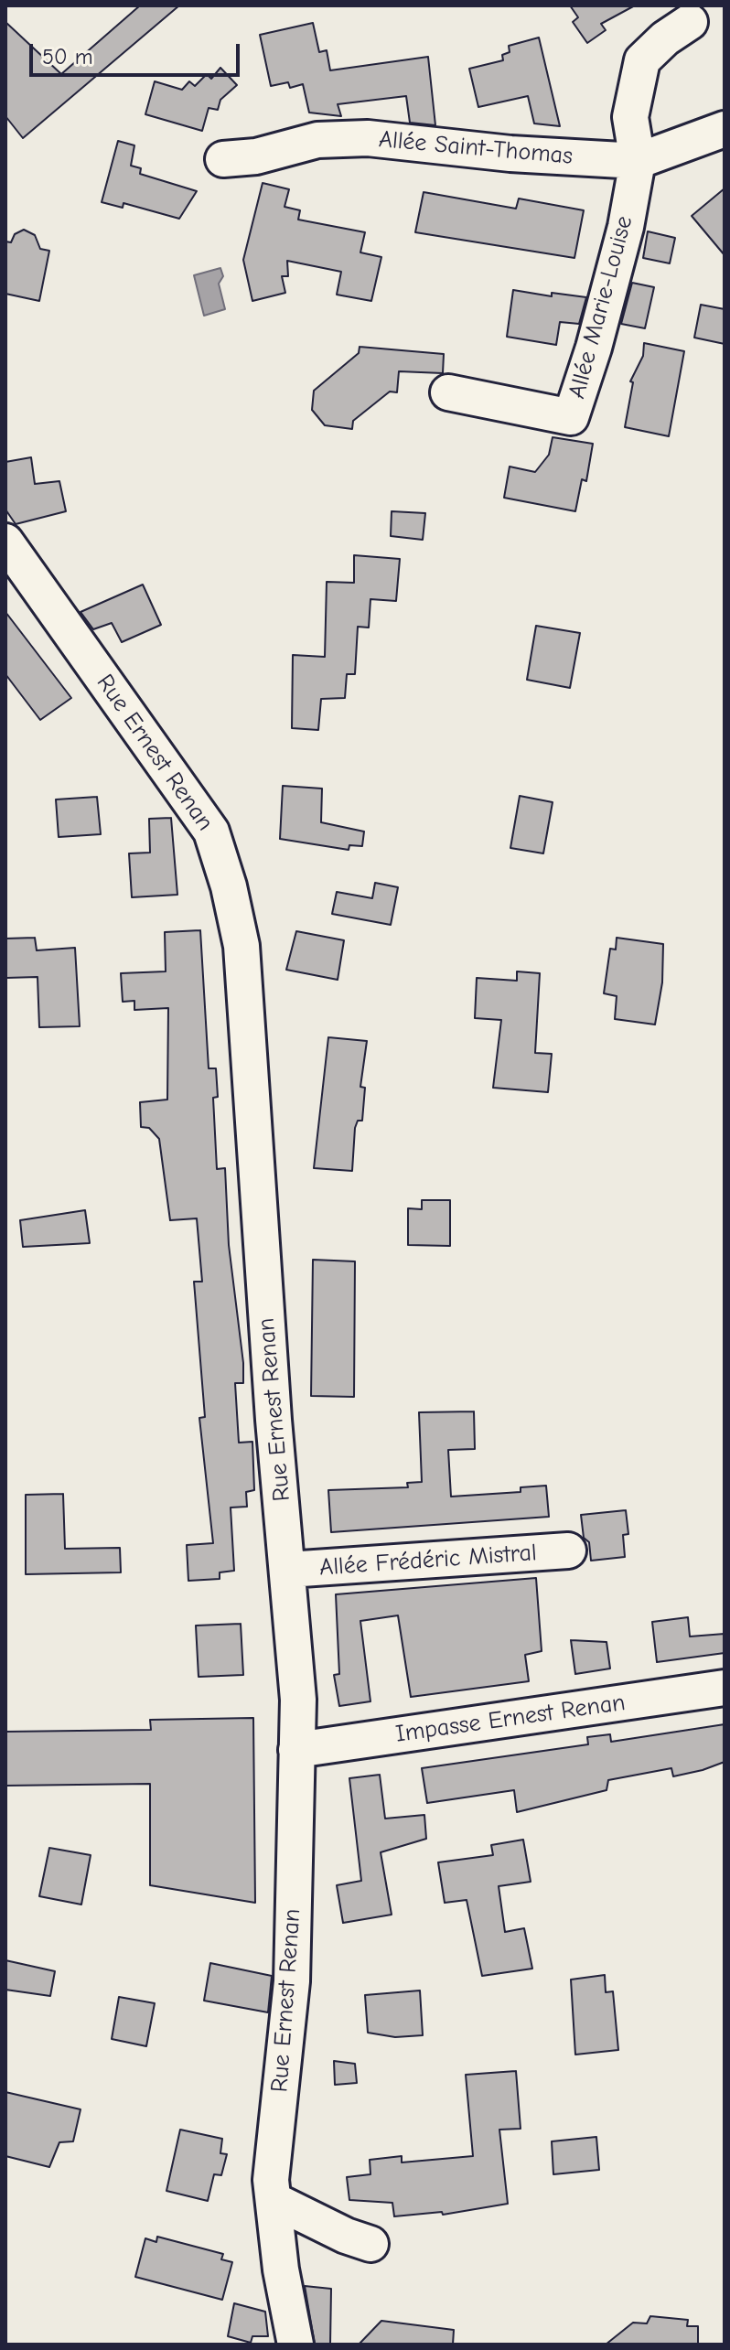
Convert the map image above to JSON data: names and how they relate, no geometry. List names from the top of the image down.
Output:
{
  "streets": {
    "street": [
      "Allée Saint-Thomas",
      "Allée Marie-Louise",
      "Rue Ernest Renan",
      "Allée Frédéric Mistral",
      "Impasse Ernest Renan"
    ]
  },
  "crossings": [
    ["Allée Saint-Thomas", "Allée Marie-Louise"],
    ["Rue Ernest Renan", "Allée Frédéric Mistral"],
    ["Rue Ernest Renan", "Impasse Ernest Renan"]
  ],
  "scale_bar": "50 m"
}
